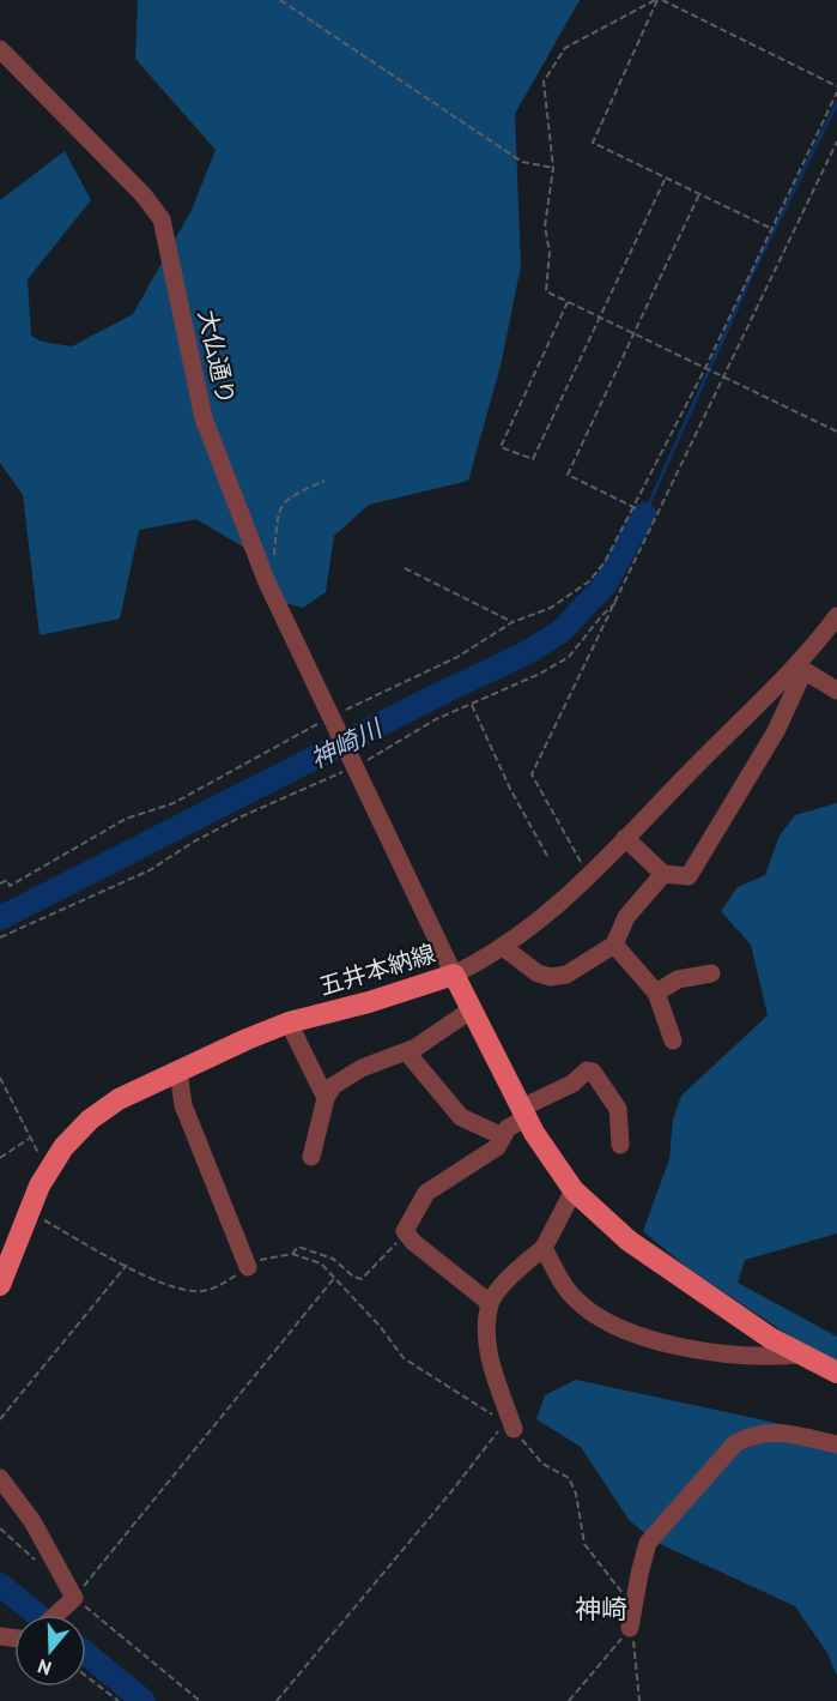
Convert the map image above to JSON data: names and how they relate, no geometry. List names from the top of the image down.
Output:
{
  "streets": {
    "main road": ["五井本納線"],
    "street": ["大仏通り"]
  },
  "crossings": [
    ["大仏通り", "五井本納線"]
  ],
  "districts": ["神崎"],
  "water": ["神崎川"],
  "north": "bottom"
}
